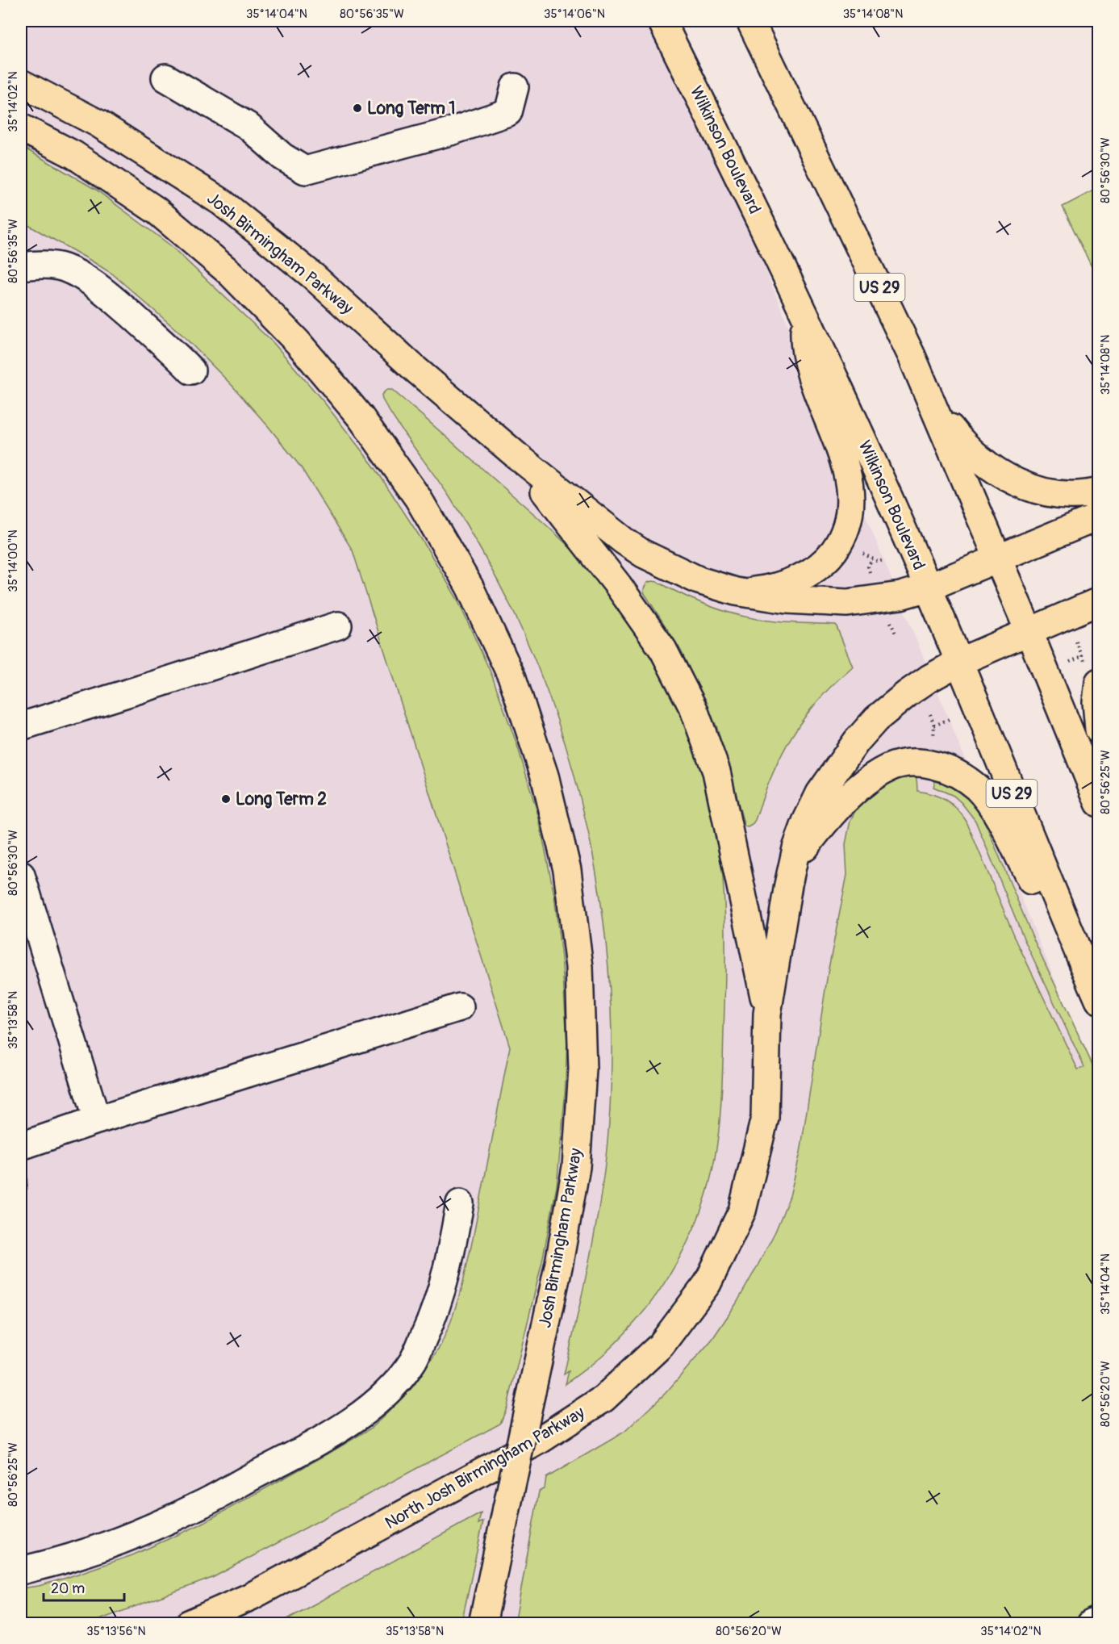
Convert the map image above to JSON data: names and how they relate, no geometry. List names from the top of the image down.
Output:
{
  "streets": {
    "main road": [
      "Wilkinson Boulevard",
      "Josh Birmingham Parkway",
      "US 29",
      "North Josh Birmingham Parkway"
    ]
  },
  "crossings": [
    ["Wilkinson Boulevard", "North Josh Birmingham Parkway"],
    ["US 29", "North Josh Birmingham Parkway"]
  ],
  "places": ["Long Term 1", "Long Term 2"],
  "scale_bar": "20 m",
  "coordinates": [
    "35°14'04\"N",
    "80°56'35\"W",
    "35°14'06\"N",
    "35°14'08\"N",
    "35°14'02\"N",
    "80°56'30\"W",
    "35°14'00\"N",
    "80°56'25\"W",
    "35°13'58\"N",
    "80°56'20\"W",
    "35°13'56\"N"
  ]
}
